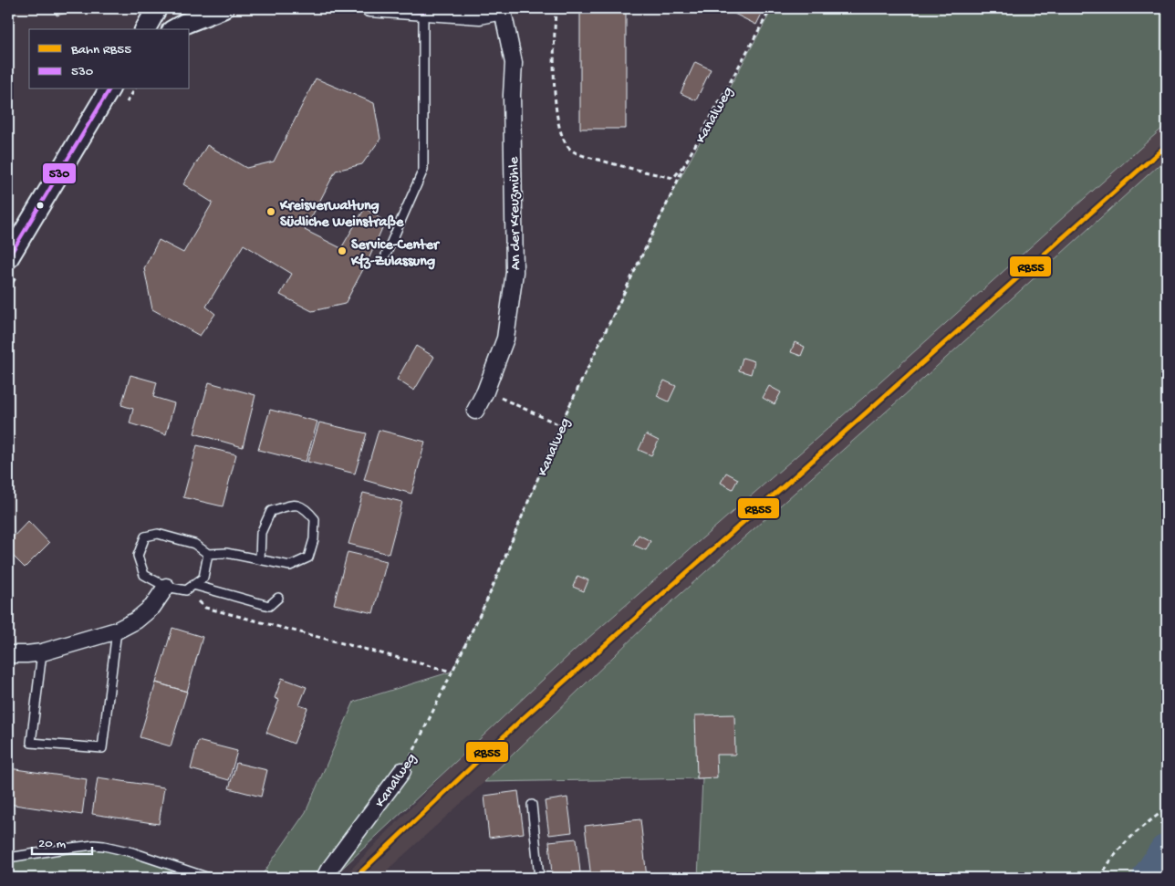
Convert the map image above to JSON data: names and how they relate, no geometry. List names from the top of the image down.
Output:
{
  "streets": {
    "street": ["Kanalweg", "An der Kreuzmühle"]
  },
  "places": ["Kreisverwaltung Südliche Weinstraße", "Service-Center Kfz-Zulassung"],
  "lines": ["transit line 530", "rail line RB55"],
  "legend": ["Bahn RB55", "530"],
  "scale_bar": "20 m"
}
